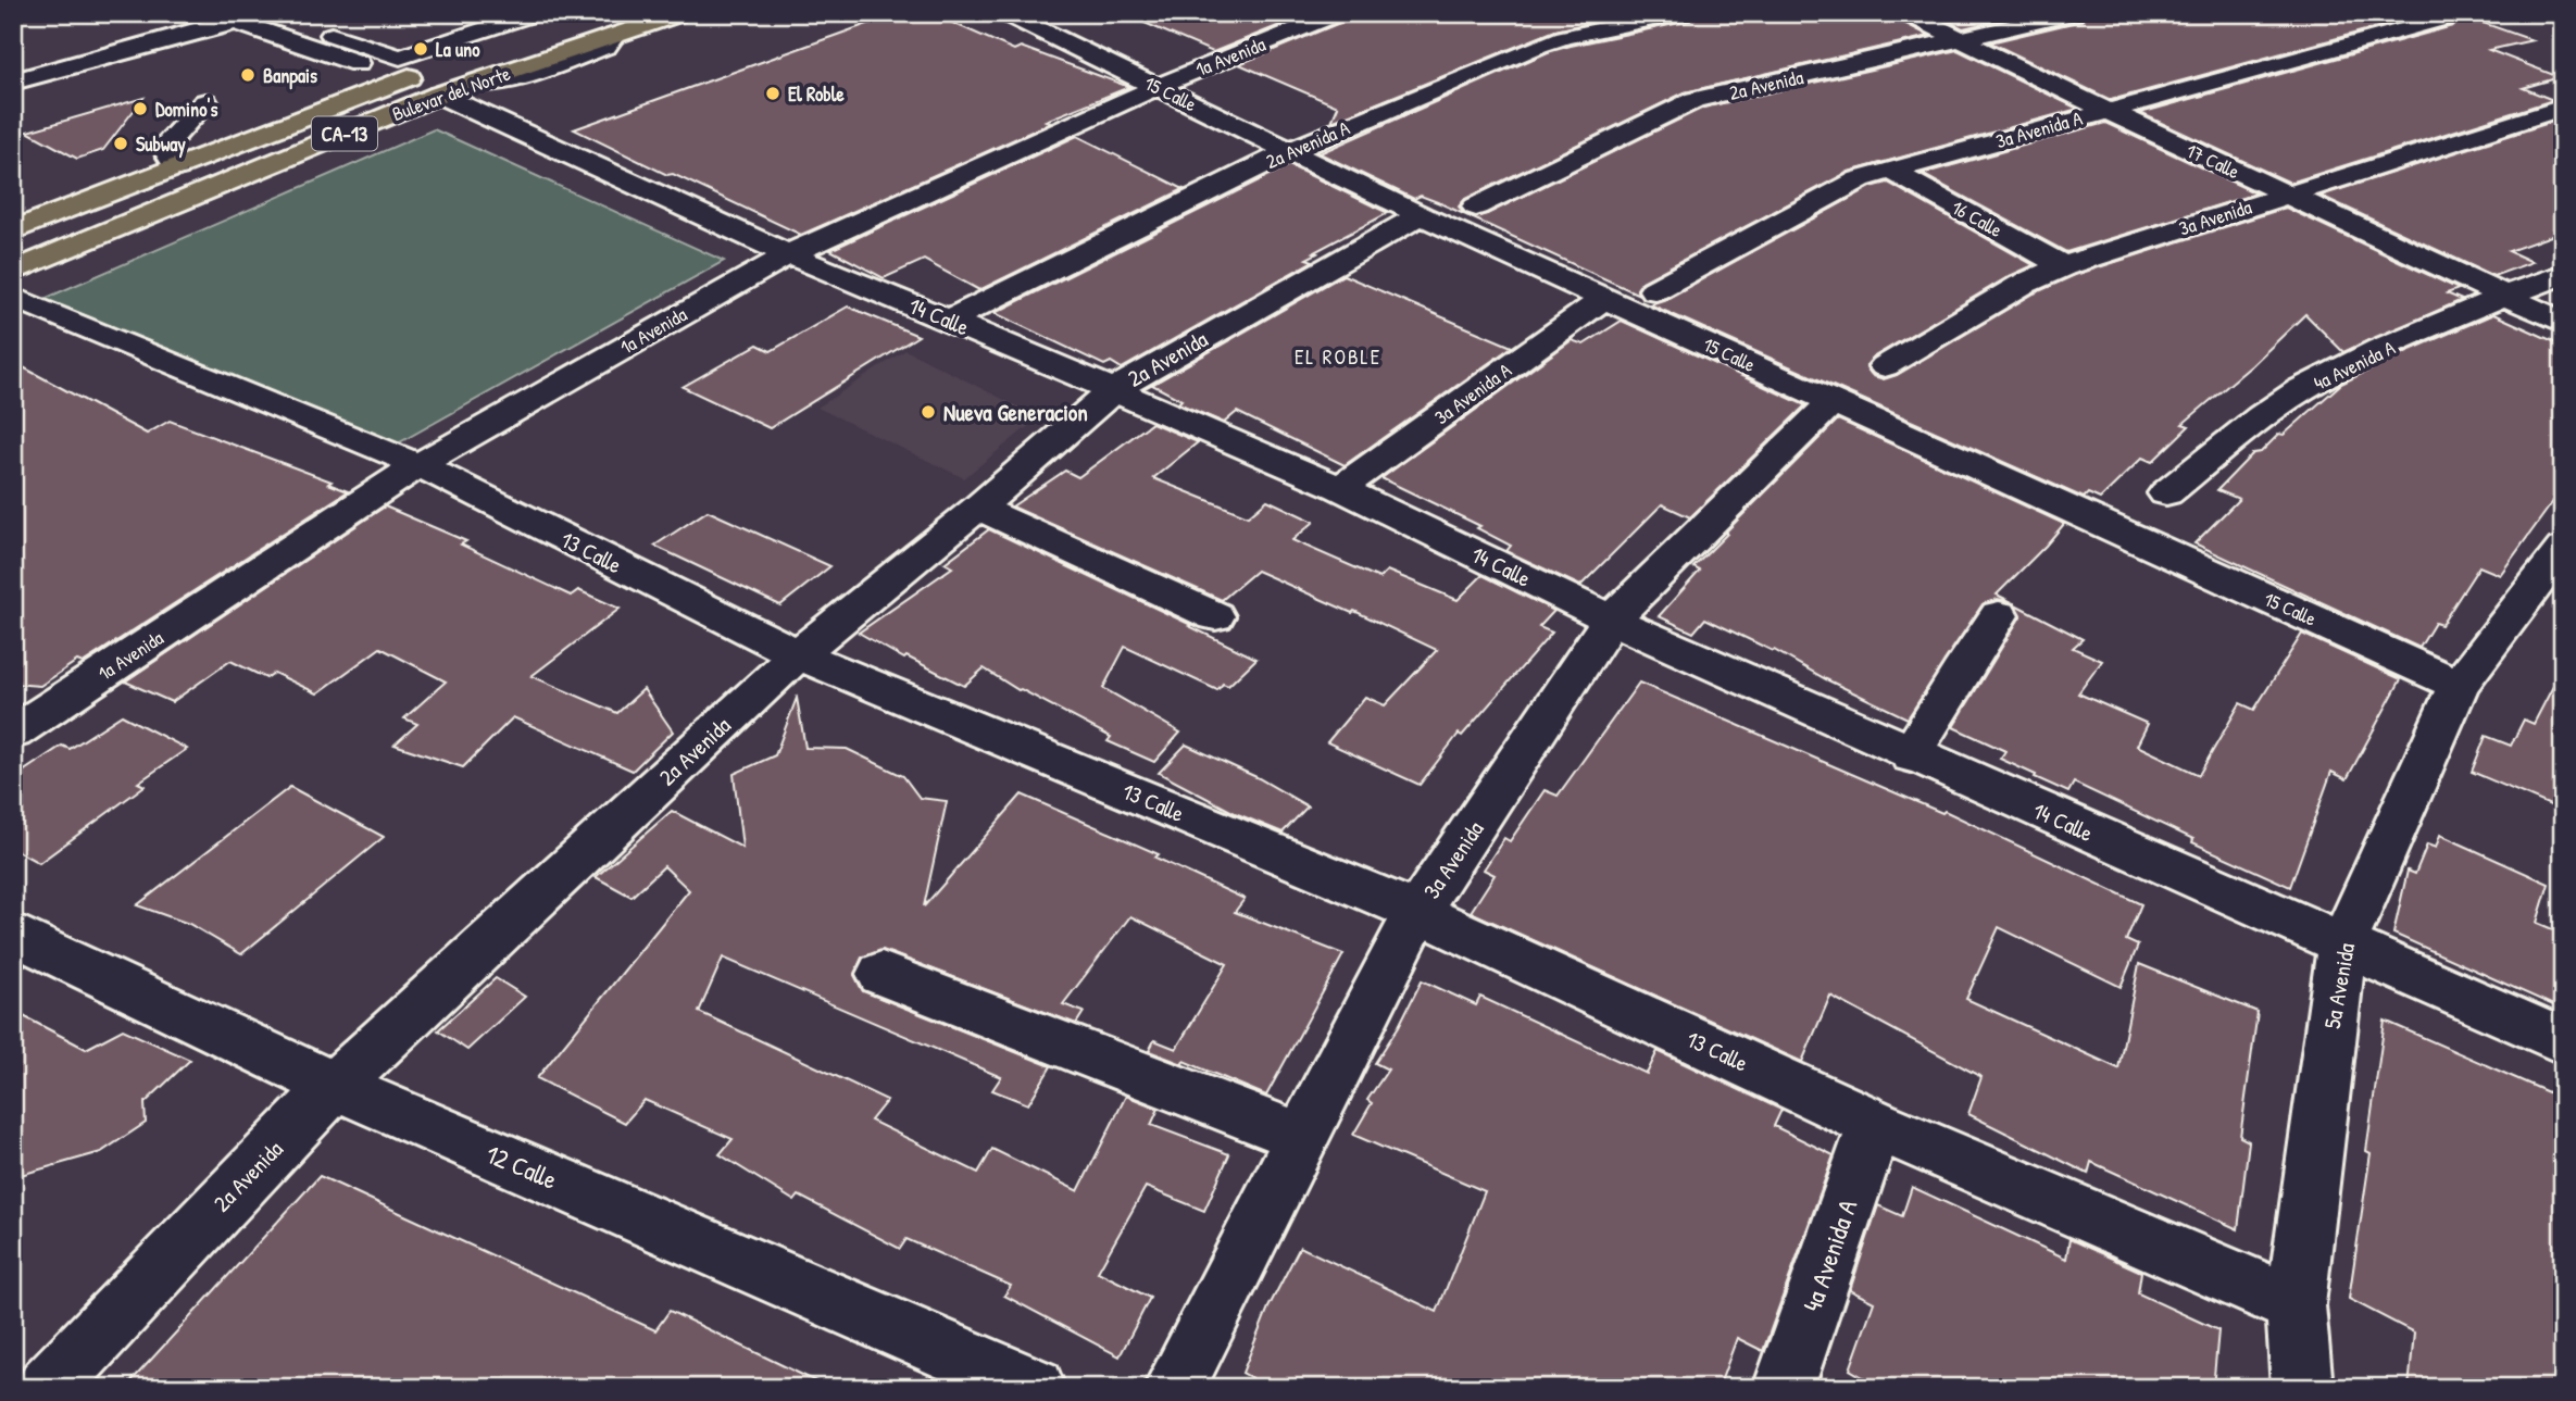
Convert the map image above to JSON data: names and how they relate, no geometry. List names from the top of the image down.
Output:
{
  "streets": {
    "highway": ["Bulevar del Norte", "CA-13"],
    "street": [
      "1a Avenida",
      "2a Avenida",
      "15 Calle",
      "3a Avenida A",
      "2a Avenida A",
      "17 Calle",
      "3a Avenida",
      "16 Calle",
      "14 Calle",
      "4a Avenida A",
      "13 Calle",
      "5a Avenida",
      "12 Calle"
    ]
  },
  "crossings": [
    ["1a Avenida", "15 Calle"],
    ["1a Avenida", "14 Calle"],
    ["1a Avenida", "13 Calle"],
    ["2a Avenida", "15 Calle"],
    ["2a Avenida", "17 Calle"],
    ["2a Avenida", "14 Calle"],
    ["2a Avenida", "13 Calle"],
    ["2a Avenida", "12 Calle"],
    ["Bulevar del Norte", "14 Calle"],
    ["Bulevar del Norte", "13 Calle"],
    ["15 Calle", "3a Avenida A"],
    ["15 Calle", "2a Avenida A"],
    ["15 Calle", "3a Avenida"],
    ["15 Calle", "5a Avenida"],
    ["3a Avenida A", "17 Calle"],
    ["3a Avenida A", "16 Calle"],
    ["3a Avenida A", "14 Calle"],
    ["2a Avenida A", "14 Calle"],
    ["17 Calle", "3a Avenida"],
    ["17 Calle", "4a Avenida A"],
    ["3a Avenida", "16 Calle"],
    ["3a Avenida", "14 Calle"],
    ["3a Avenida", "13 Calle"],
    ["14 Calle", "5a Avenida"],
    ["4a Avenida A", "13 Calle"],
    ["13 Calle", "5a Avenida"]
  ],
  "districts": ["EL ROBLE"],
  "places": [
    "La uno",
    "Banpais",
    "El Roble",
    "Domino's",
    "Subway",
    "Nueva Generacion"
  ]
}
